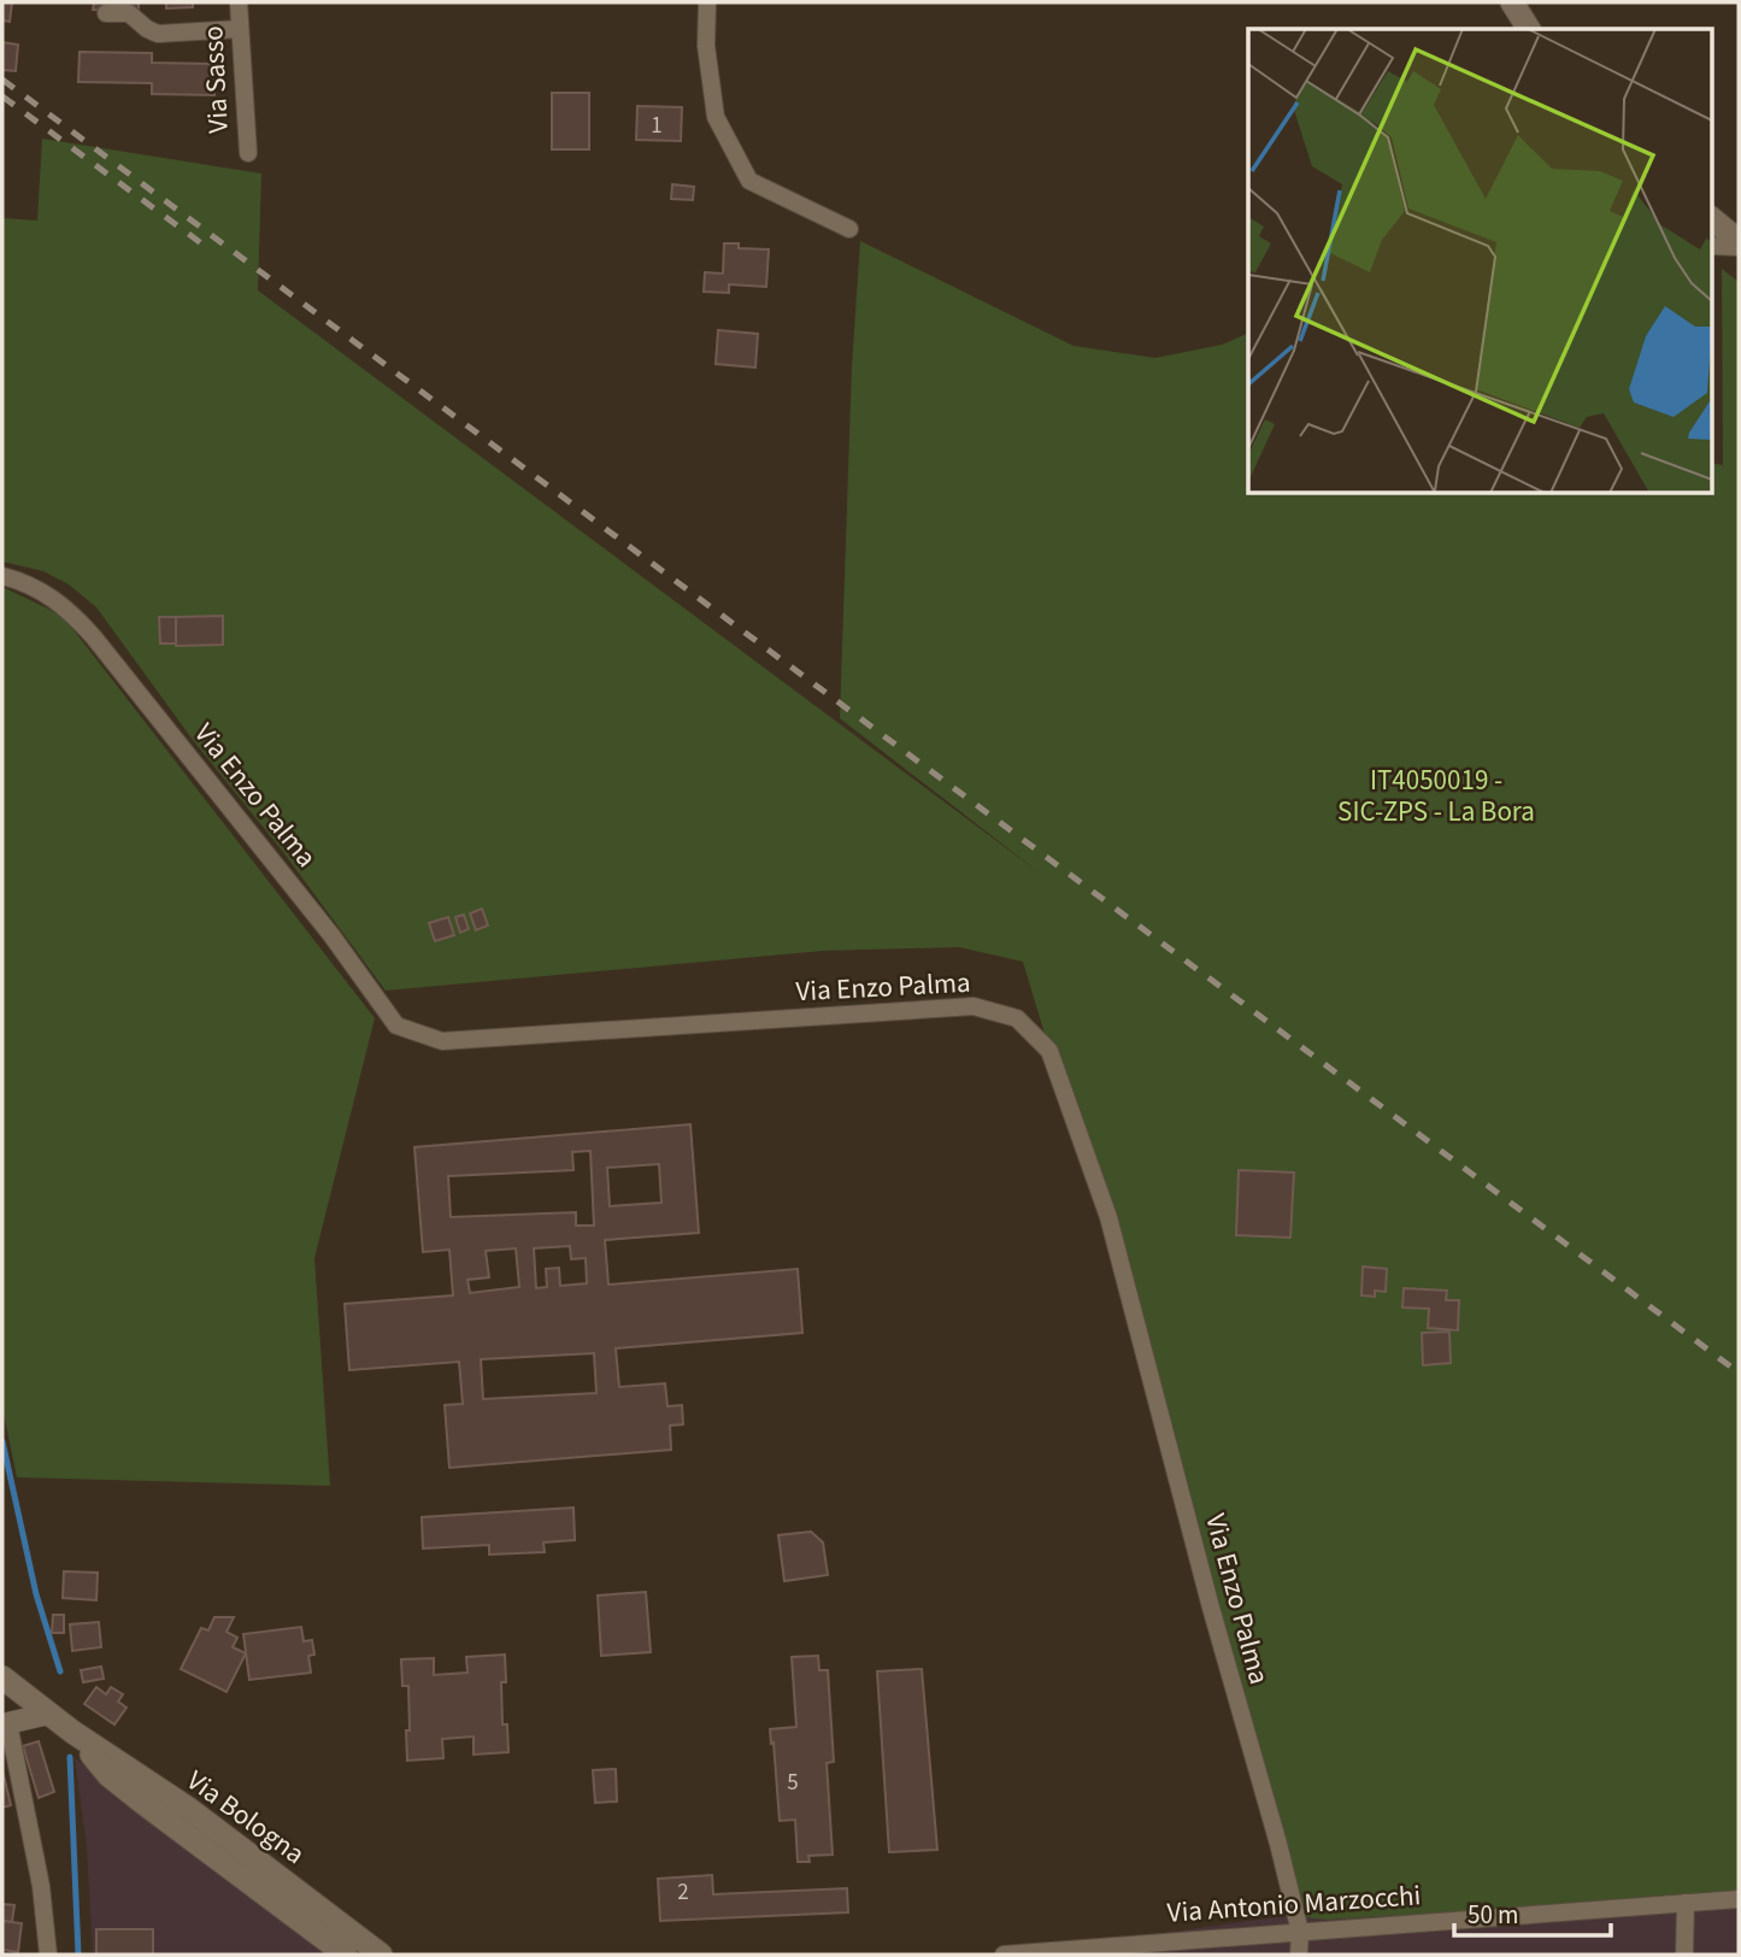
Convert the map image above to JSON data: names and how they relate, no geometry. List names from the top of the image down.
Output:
{
  "streets": {
    "main road": ["Via Bologna"],
    "street": ["Via Sasso", "Via Enzo Palma", "Via Antonio Marzocchi"]
  },
  "crossings": [
    ["Via Enzo Palma", "Via Antonio Marzocchi"]
  ],
  "parks": ["IT4050019 - SIC-ZPS - La Bora"],
  "house_numbers": ["1", "5", "2"],
  "scale_bar": "50 m"
}
